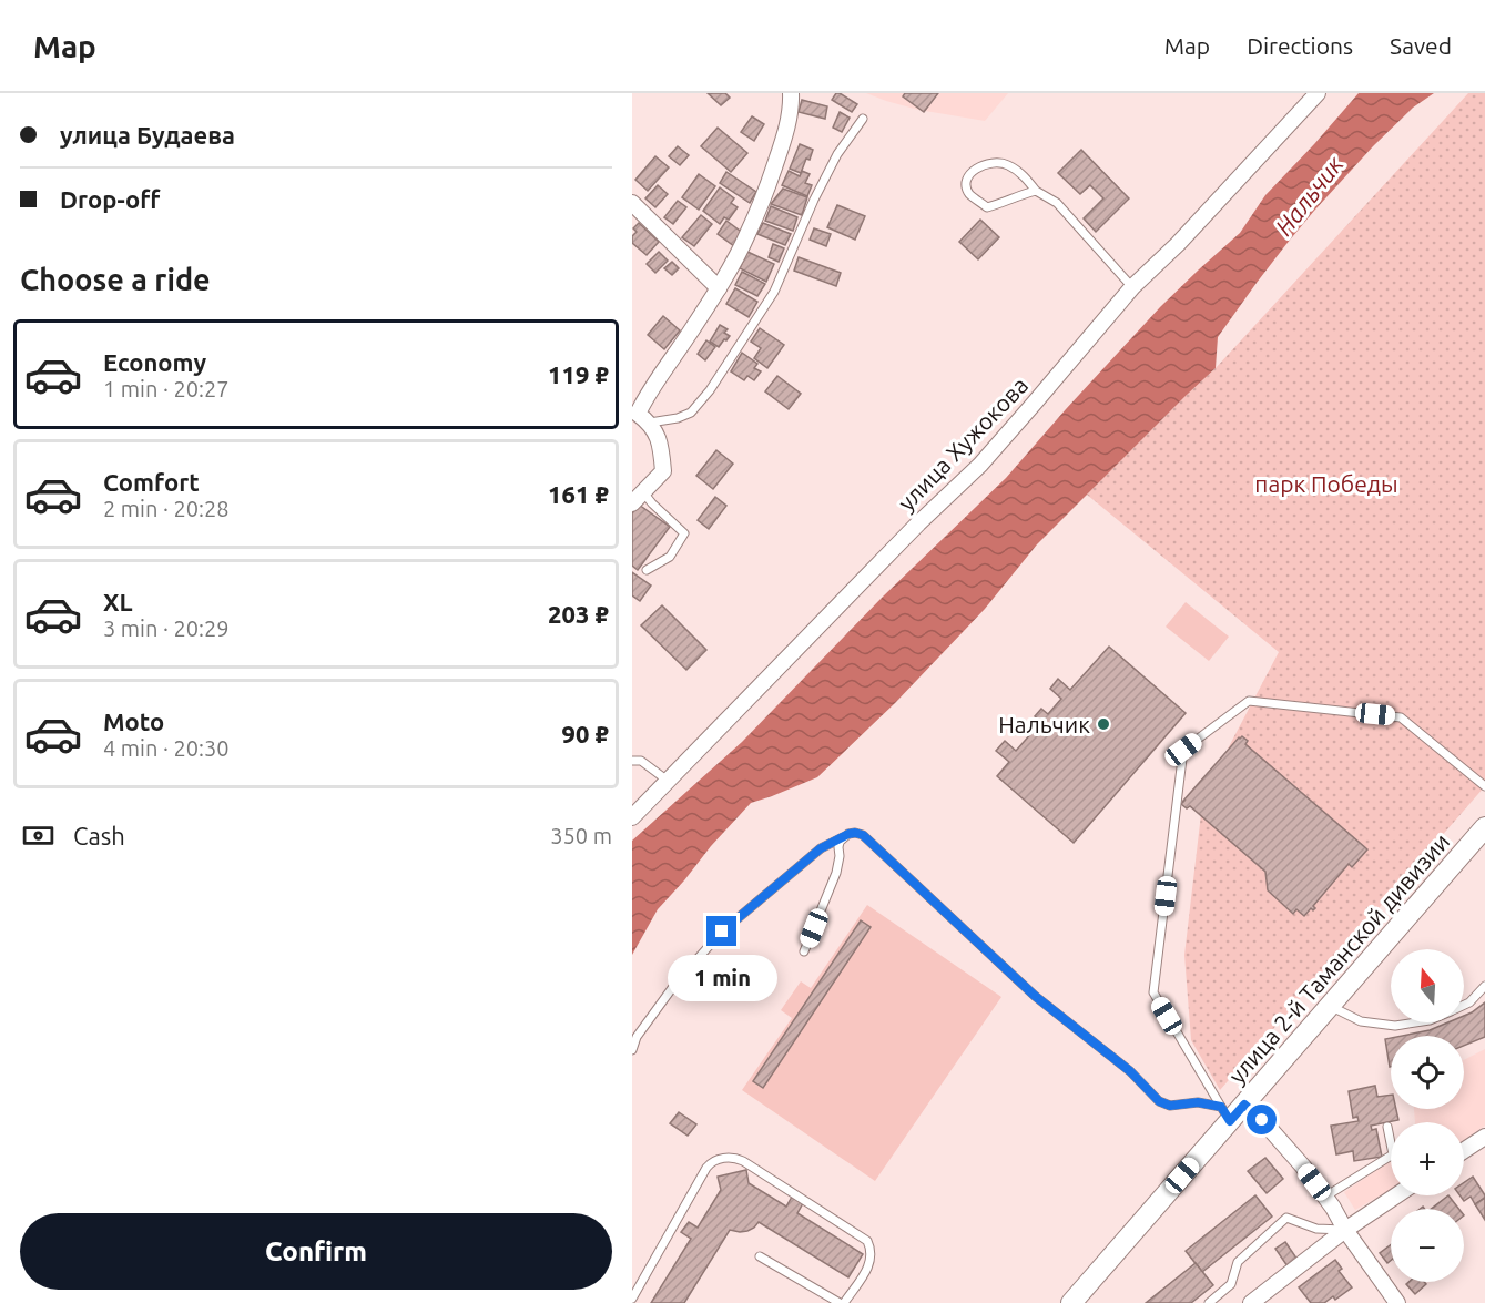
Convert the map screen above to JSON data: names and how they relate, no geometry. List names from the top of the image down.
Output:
{
  "streets": {
    "main road": ["улица 2-й Таманской дивизии"],
    "street": ["улица Хужокова"]
  },
  "water": ["Нальчик"],
  "parks": ["парк Победы"],
  "places": ["Нальчик"],
  "north": "top",
  "page": {
    "header": "Map",
    "nav": ["Map", "Directions", "Saved"],
    "banner": ["улица Будаева", "Drop-off"],
    "heading": "Choose a ride",
    "list": [
      {
        "name": "Economy",
        "note": "1 min · 20:27",
        "value": "119 ₽"
      },
      {
        "name": "Comfort",
        "note": "2 min · 20:28",
        "value": "161 ₽"
      },
      {
        "name": "XL",
        "note": "3 min · 20:29",
        "value": "203 ₽"
      },
      {
        "name": "Moto",
        "note": "4 min · 20:30",
        "value": "90 ₽"
      }
    ],
    "pay": ["Cash", "350 m"],
    "map_buttons": ["+", "−"],
    "bubble": "1 min",
    "buttons": "Confirm"
  }
}
